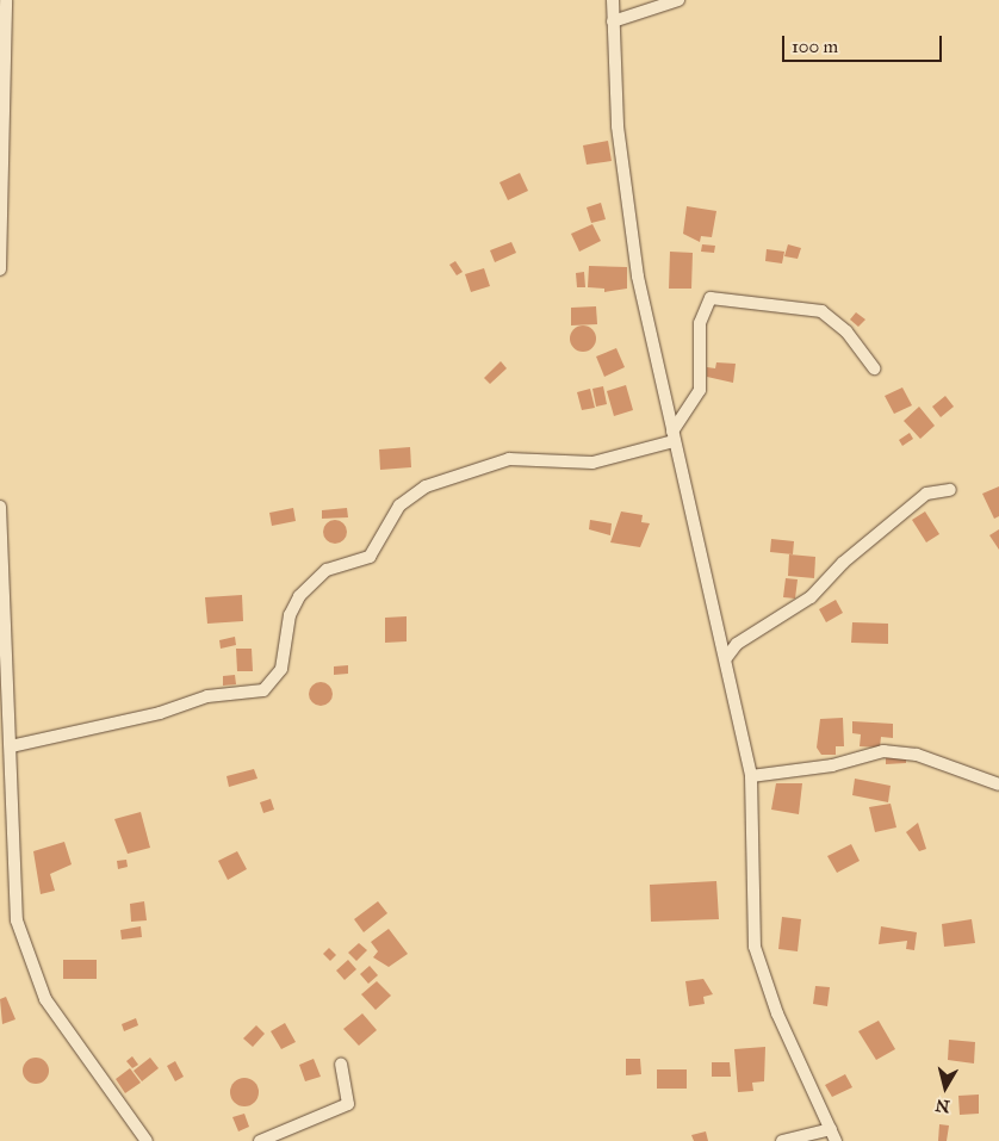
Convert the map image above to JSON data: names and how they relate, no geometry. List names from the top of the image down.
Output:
{
  "scale_bar": "100 m",
  "north": "bottom"
}
